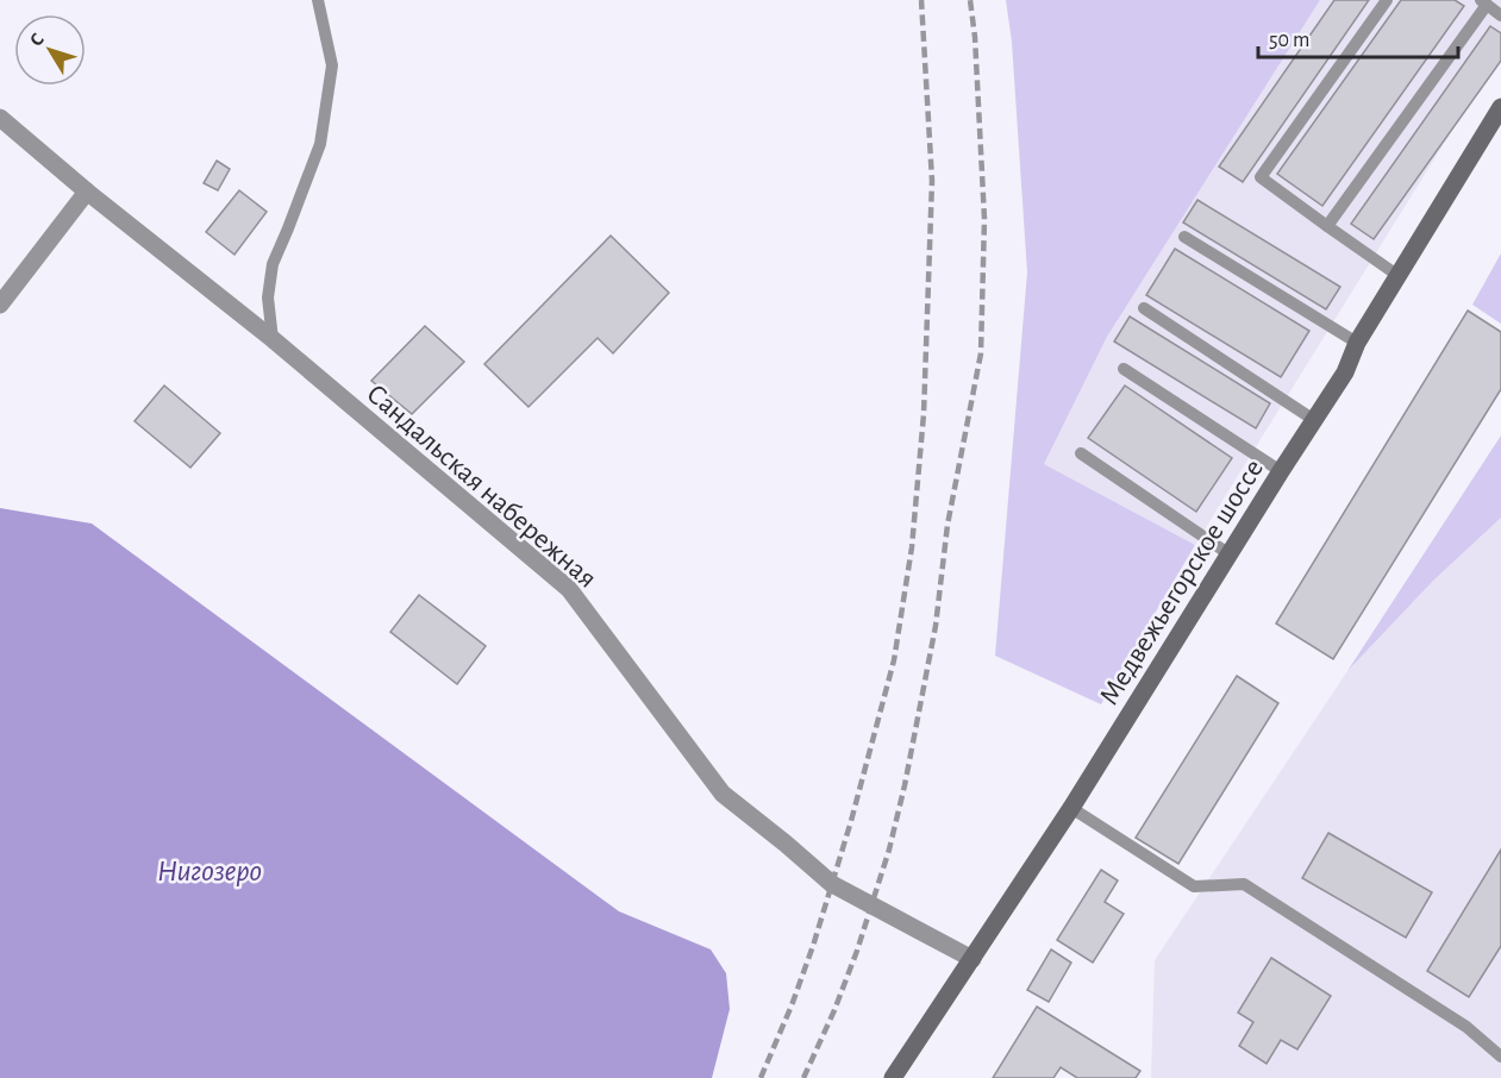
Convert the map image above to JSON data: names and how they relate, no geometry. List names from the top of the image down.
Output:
{
  "streets": {
    "street": ["Сандальская набережная", "Медвежьегорское шоссе"]
  },
  "crossings": [
    ["Сандальская набережная", "Медвежьегорское шоссе"]
  ],
  "water": ["Нигозеро"],
  "scale_bar": "50 m",
  "north": "top left"
}
